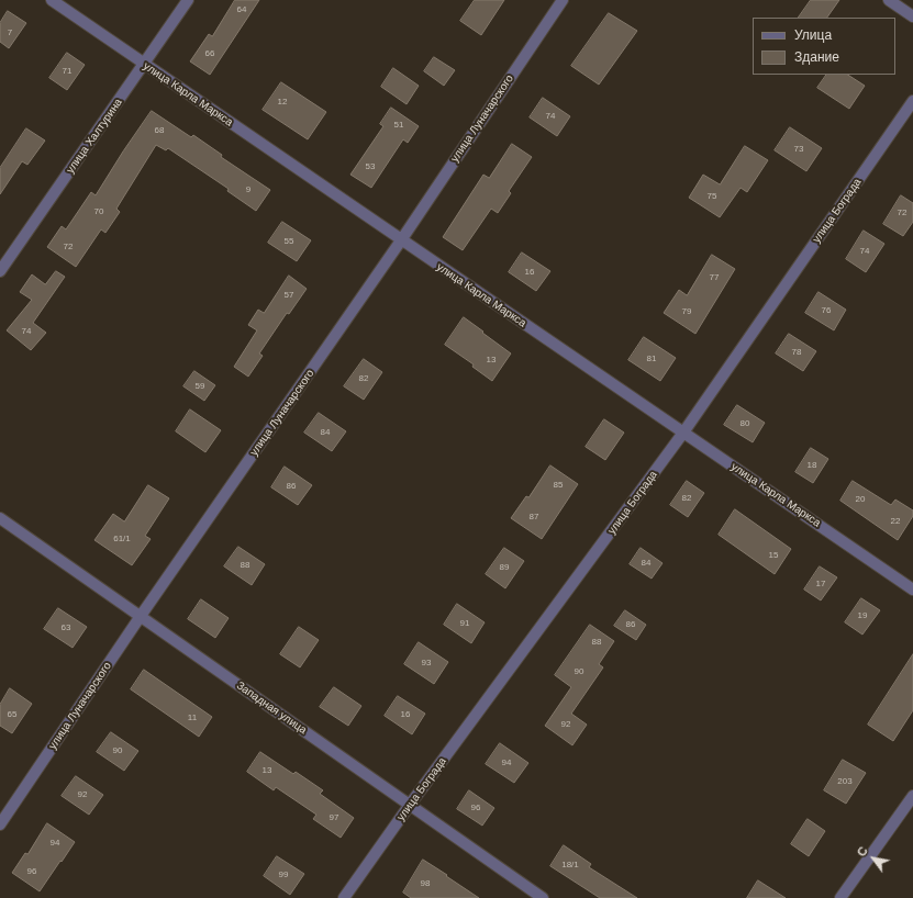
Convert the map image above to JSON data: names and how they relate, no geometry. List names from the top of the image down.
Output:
{
  "streets": {
    "street": [
      "улица Карла Маркса",
      "улица Луначарского",
      "улица Халтурина",
      "улица Бограда",
      "Западная улица"
    ]
  },
  "crossings": [
    ["улица Карла Маркса", "улица Луначарского"],
    ["улица Карла Маркса", "улица Халтурина"],
    ["улица Карла Маркса", "улица Бограда"],
    ["улица Луначарского", "Западная улица"],
    ["улица Бограда", "Западная улица"]
  ],
  "house_numbers": [
    "64",
    "7",
    "66",
    "71",
    "12",
    "74",
    "51",
    "68",
    "73",
    "53",
    "9",
    "75",
    "70",
    "72",
    "55",
    "72",
    "74",
    "16",
    "77",
    "57",
    "76",
    "79",
    "74",
    "78",
    "81",
    "13",
    "82",
    "59",
    "80",
    "84",
    "18",
    "85",
    "86",
    "82",
    "20",
    "87",
    "22",
    "61/1",
    "15",
    "84",
    "88",
    "89",
    "17",
    "19",
    "91",
    "86",
    "63",
    "88",
    "93",
    "90",
    "65",
    "16",
    "11",
    "92",
    "90",
    "94",
    "13",
    "203",
    "92",
    "96",
    "97",
    "94",
    "18/1",
    "96",
    "99",
    "98"
  ],
  "legend": ["Улица", "Здание"],
  "north": "top left"
}
